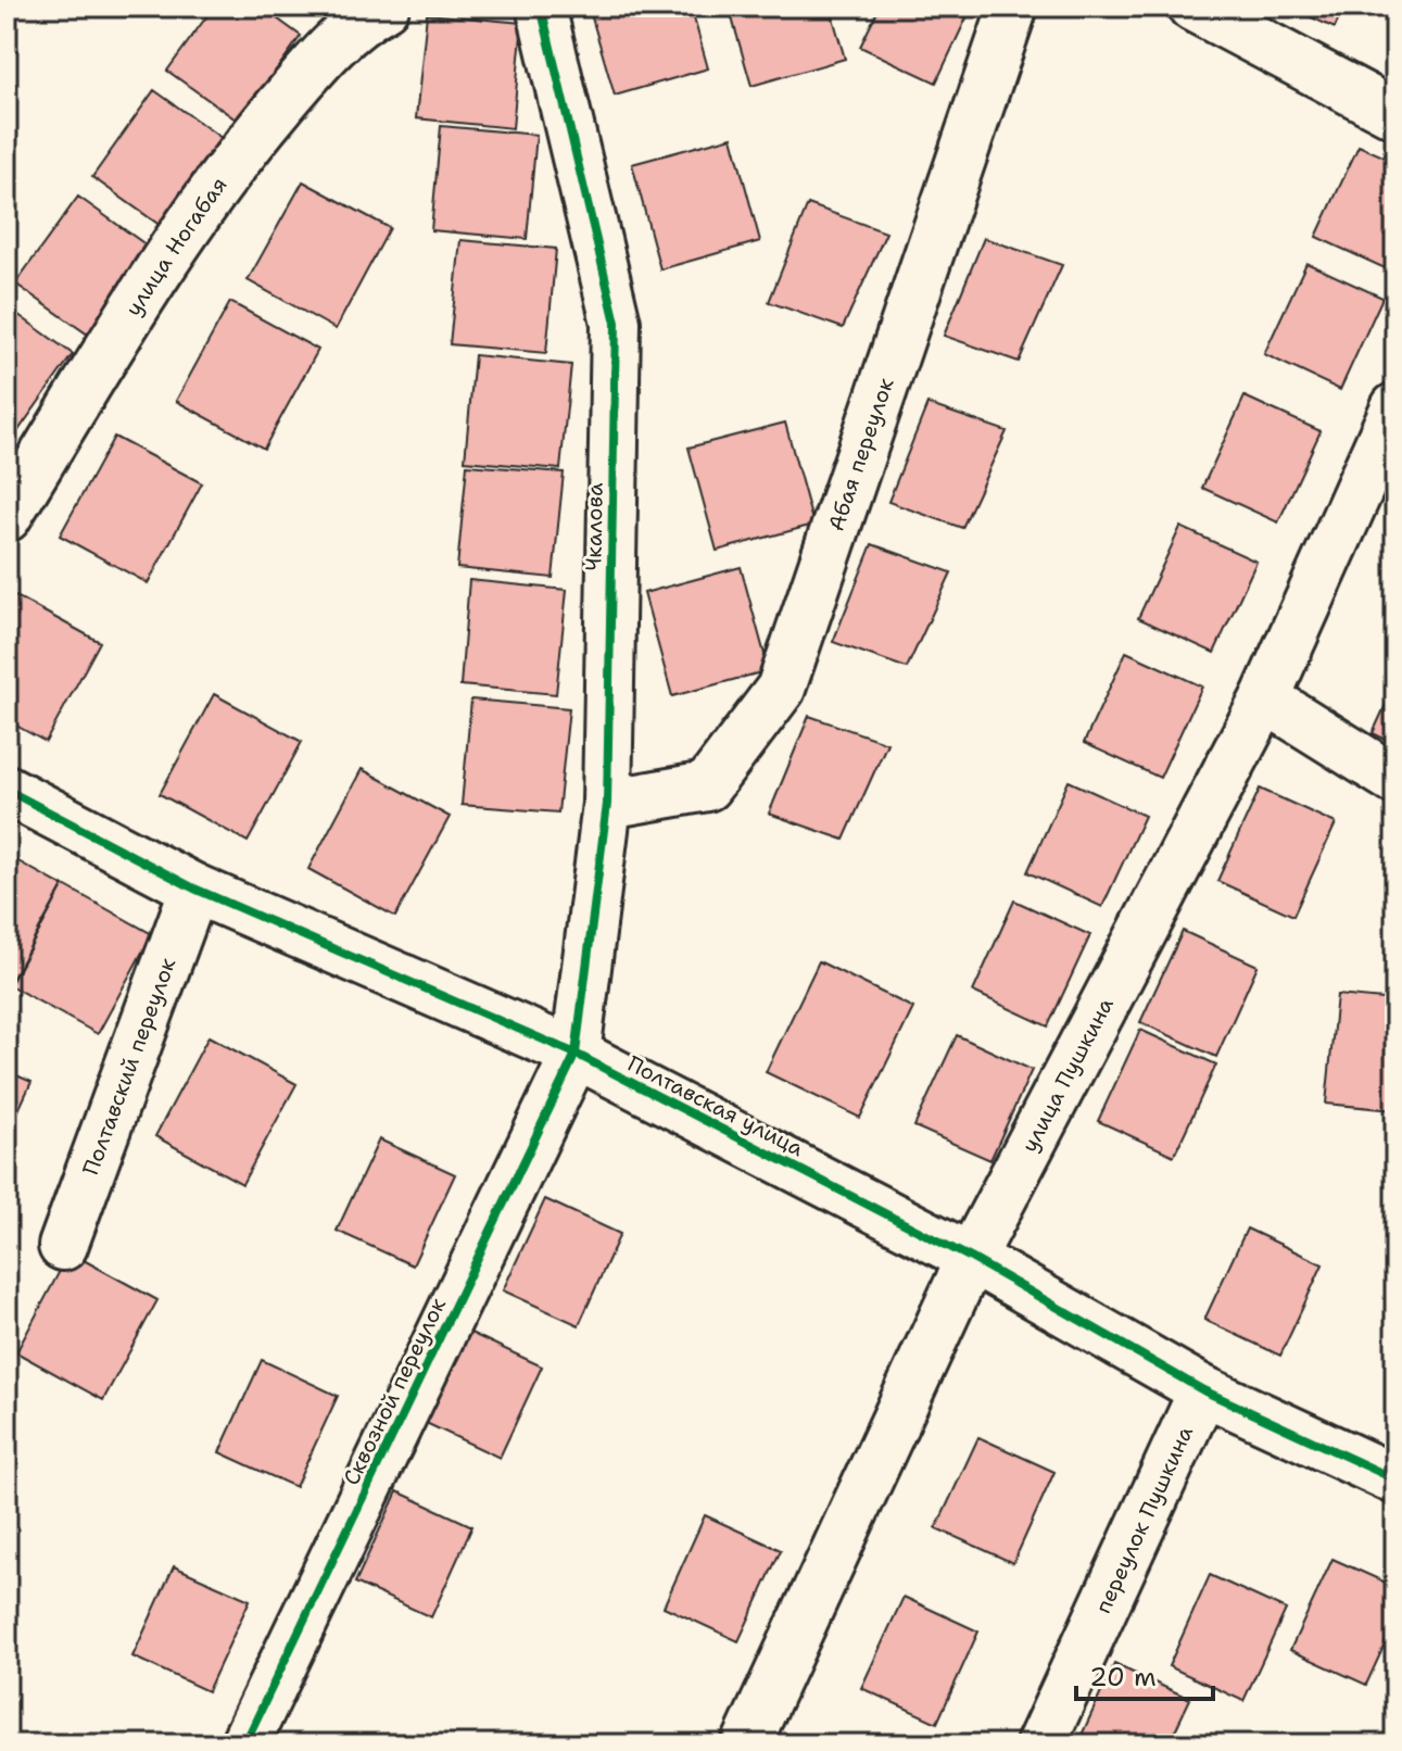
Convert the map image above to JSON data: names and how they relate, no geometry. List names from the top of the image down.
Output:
{
  "streets": {
    "street": [
      "улица Ногабая",
      "Абая переулок",
      "Чкалова",
      "Полтавский переулок",
      "улица Пушкина",
      "Полтавская улица",
      "Сквозной переулок",
      "переулок Пушкина"
    ]
  },
  "crossings": [
    ["Абая переулок", "Чкалова"],
    ["Чкалова", "Полтавская улица"],
    ["Чкалова", "Сквозной переулок"],
    ["Полтавский переулок", "Полтавская улица"],
    ["улица Пушкина", "Полтавская улица"],
    ["Полтавская улица", "Сквозной переулок"],
    ["Полтавская улица", "переулок Пушкина"]
  ],
  "scale_bar": "20 m"
}
